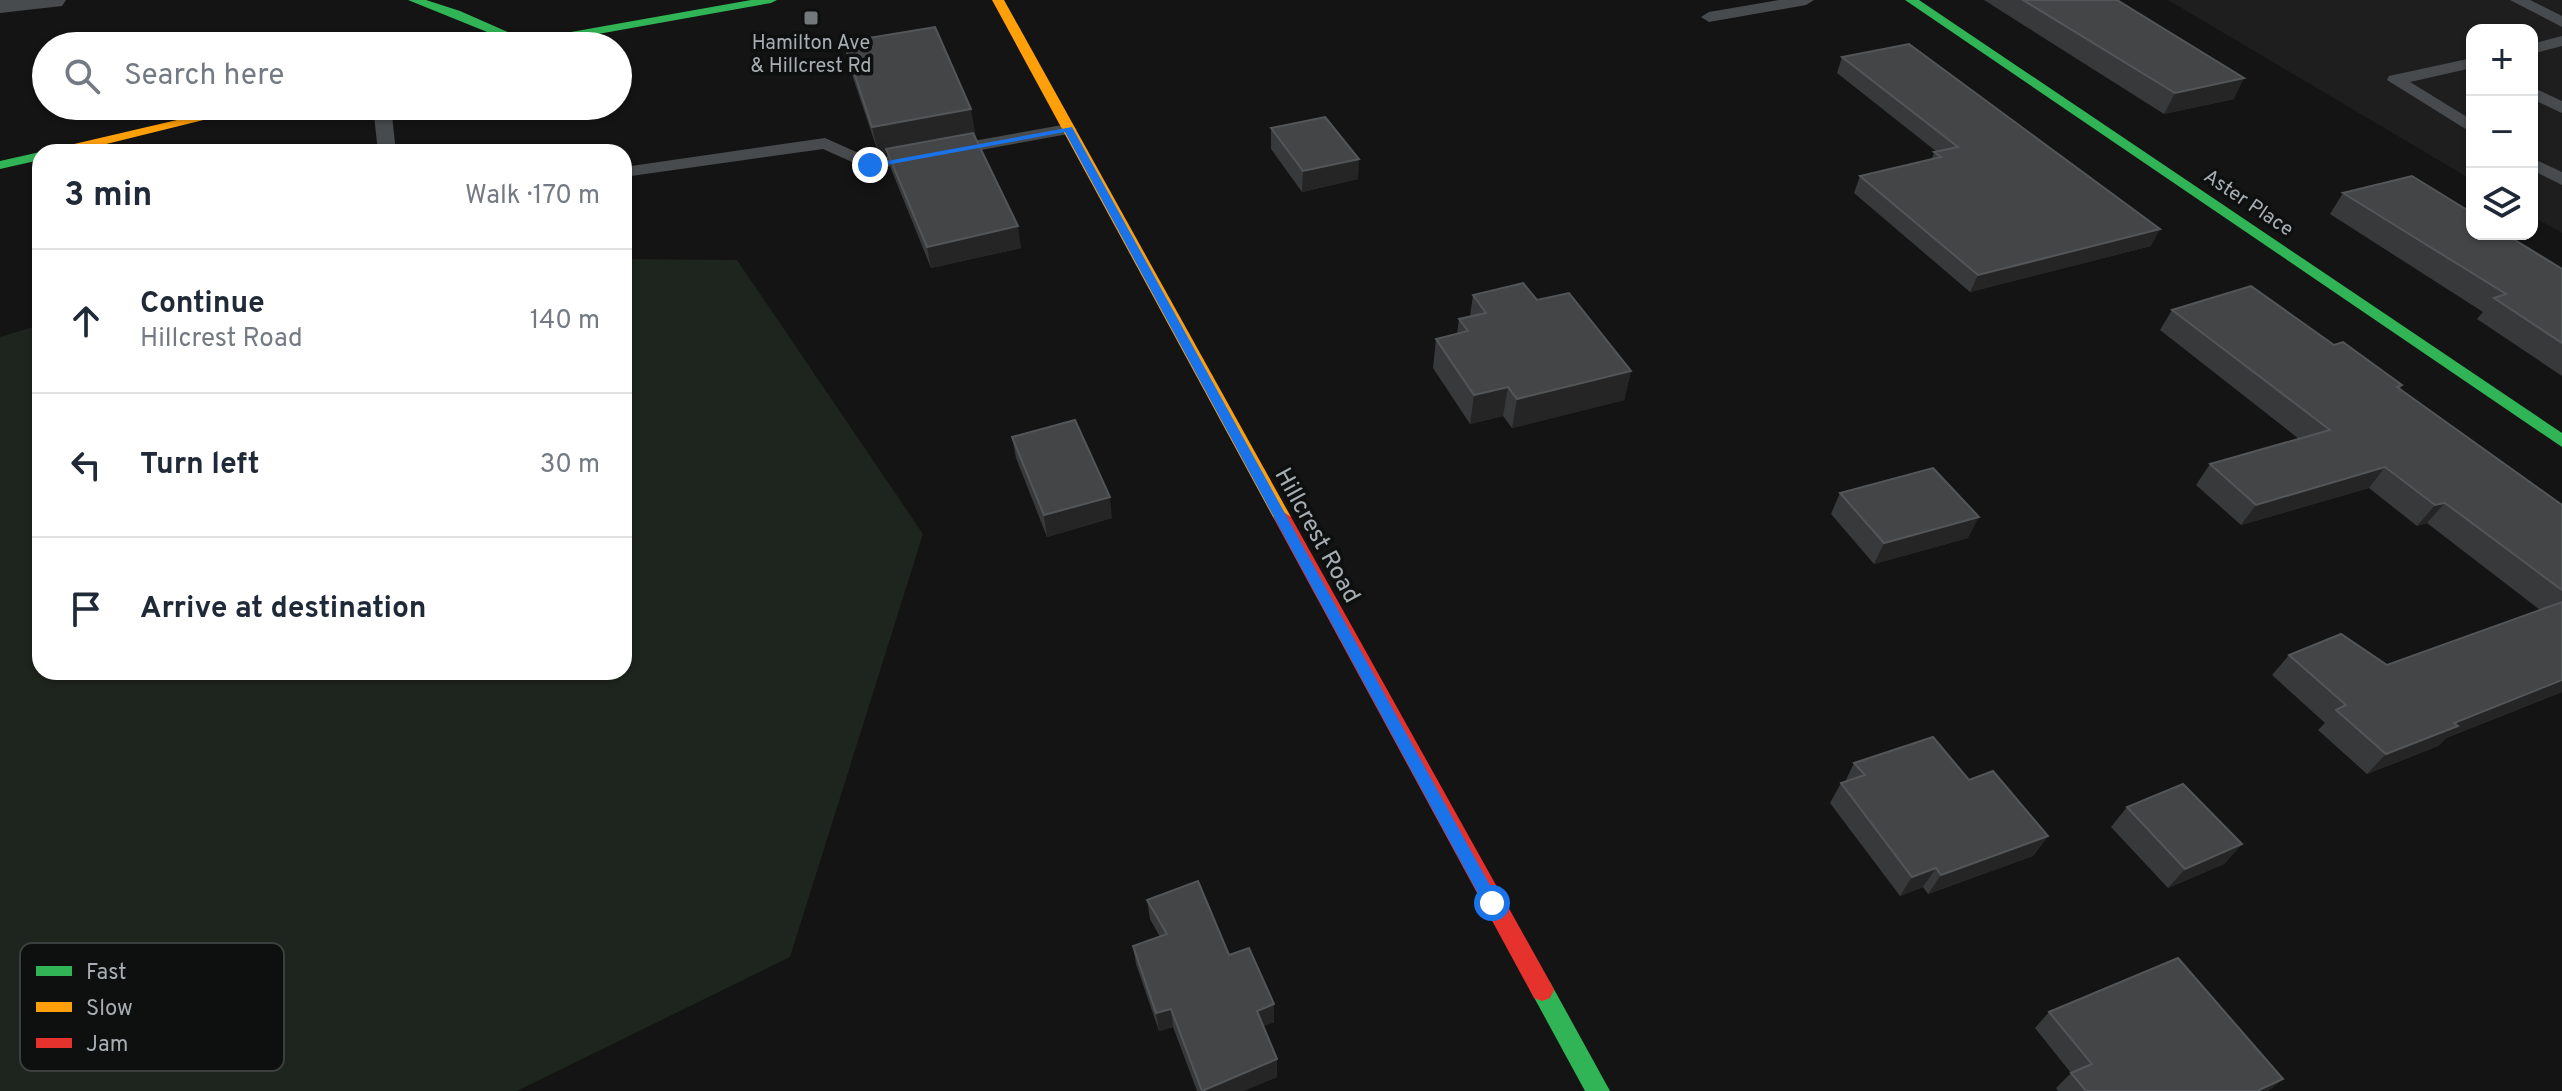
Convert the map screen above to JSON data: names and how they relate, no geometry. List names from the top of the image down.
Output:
{
  "streets": {
    "street": ["Aster Place", "Hillcrest Road"]
  },
  "places": {
    "transit": ["Hamilton Ave & Hillcrest Rd"]
  },
  "legend": ["Fast", "Slow", "Jam"],
  "page": {
    "map_buttons": ["+", "−"],
    "search": "Search here",
    "heading": ["3 min", "Walk · 170 m"],
    "list": [
      ["Continue", "Hillcrest Road", "140 m"],
      ["Turn left", "30 m"],
      "Arrive at destination"
    ]
  }
}
